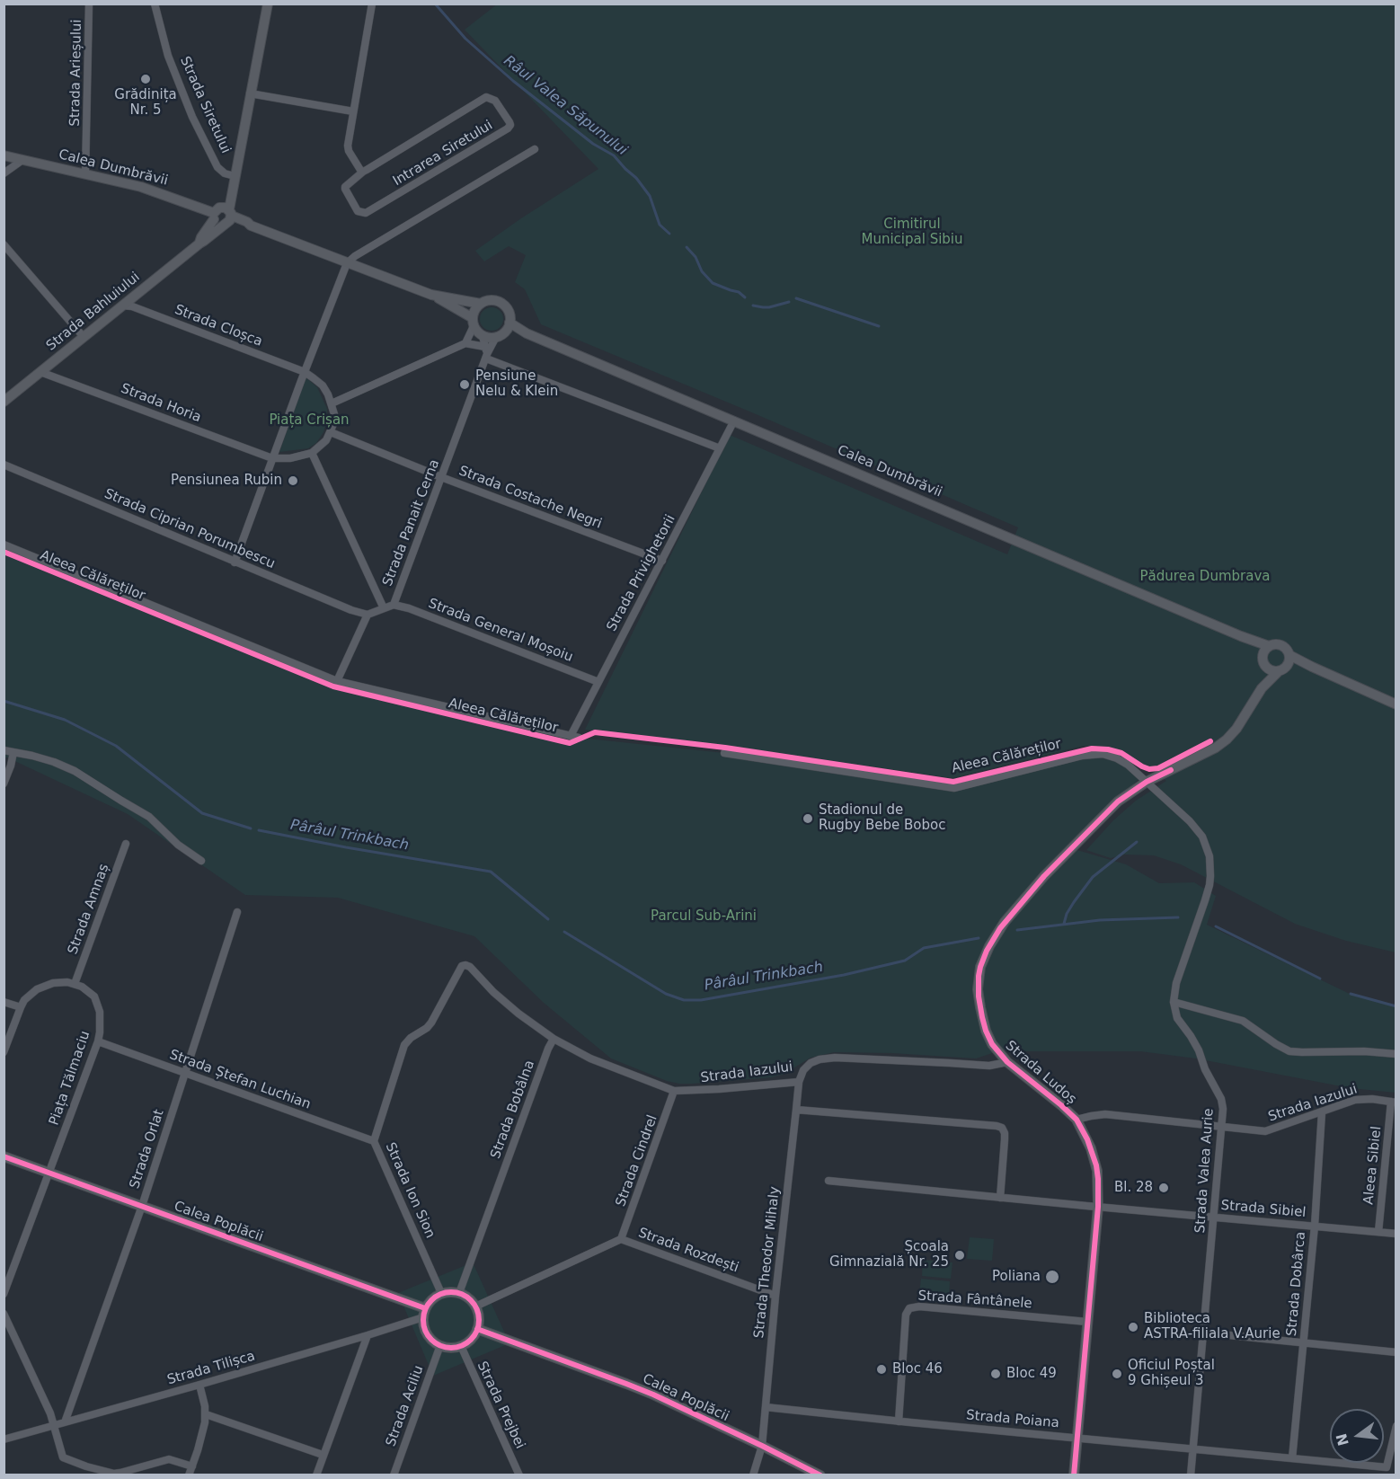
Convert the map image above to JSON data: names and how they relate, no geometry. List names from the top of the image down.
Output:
{
  "streets": {
    "main road": [
      "Strada Siretului",
      "Calea Dumbrăvii",
      "Strada Bahluiului",
      "Strada Ludoș",
      "Calea Poplăcii"
    ],
    "street": [
      "Strada Arieșului",
      "Intrarea Siretului",
      "Strada Cloșca",
      "Strada Horia",
      "Strada Costache Negri",
      "Strada Panait Cerna",
      "Strada Ciprian Porumbescu",
      "Strada Privighetorii",
      "Aleea Călăreților",
      "Strada General Moșoiu",
      "Strada Amnaș",
      "Strada Iazului",
      "Piața Tălmaciu",
      "Strada Ștefan Luchian",
      "Strada Bobâlna",
      "Strada Orlat",
      "Strada Cindrel",
      "Aleea Sibiel",
      "Strada Valea Aurie",
      "Strada Ion Sion",
      "Strada Sibiel",
      "Strada Rozdești",
      "Strada Theodor Mihaly",
      "Strada Dobârca",
      "Strada Fântânele",
      "Strada Tilișca",
      "Strada Prejbei",
      "Strada Aciliu",
      "Strada Poiana"
    ]
  },
  "crossings": [
    ["Strada Arieșului", "Calea Dumbrăvii"],
    ["Strada Siretului", "Calea Dumbrăvii"],
    ["Strada Siretului", "Strada Bahluiului"],
    ["Calea Dumbrăvii", "Strada Bahluiului"],
    ["Calea Dumbrăvii", "Strada Panait Cerna"],
    ["Calea Dumbrăvii", "Strada Privighetorii"],
    ["Calea Dumbrăvii", "Strada Ludoș"],
    ["Strada Bahluiului", "Strada Cloșca"],
    ["Strada Bahluiului", "Strada Horia"],
    ["Strada Costache Negri", "Strada Panait Cerna"],
    ["Strada Costache Negri", "Strada Privighetorii"],
    ["Strada Panait Cerna", "Strada Ciprian Porumbescu"],
    ["Strada Panait Cerna", "Strada General Moșoiu"],
    ["Strada Privighetorii", "Aleea Călăreților"],
    ["Strada Privighetorii", "Strada General Moșoiu"],
    ["Aleea Călăreților", "Strada Ludoș"],
    ["Strada Amnaș", "Piața Tălmaciu"],
    ["Strada Iazului", "Strada Ludoș"],
    ["Strada Iazului", "Strada Bobâlna"],
    ["Strada Iazului", "Strada Cindrel"],
    ["Strada Iazului", "Aleea Sibiel"],
    ["Strada Iazului", "Strada Valea Aurie"],
    ["Strada Iazului", "Strada Ion Sion"],
    ["Strada Iazului", "Strada Theodor Mihaly"],
    ["Strada Iazului", "Strada Dobârca"],
    ["Strada Ludoș", "Strada Sibiel"],
    ["Strada Ludoș", "Strada Fântânele"],
    ["Strada Ludoș", "Strada Poiana"],
    ["Piața Tălmaciu", "Strada Ștefan Luchian"],
    ["Piața Tălmaciu", "Calea Poplăcii"],
    ["Strada Ștefan Luchian", "Strada Orlat"],
    ["Strada Ștefan Luchian", "Strada Ion Sion"],
    ["Strada Bobâlna", "Strada Ion Sion"],
    ["Strada Bobâlna", "Calea Poplăcii"],
    ["Strada Bobâlna", "Strada Rozdești"],
    ["Strada Bobâlna", "Strada Tilișca"],
    ["Strada Bobâlna", "Strada Prejbei"],
    ["Strada Bobâlna", "Strada Aciliu"],
    ["Strada Orlat", "Calea Poplăcii"],
    ["Strada Orlat", "Strada Tilișca"],
    ["Strada Cindrel", "Strada Rozdești"],
    ["Aleea Sibiel", "Strada Sibiel"],
    ["Strada Valea Aurie", "Strada Sibiel"],
    ["Strada Valea Aurie", "Strada Poiana"],
    ["Strada Ion Sion", "Calea Poplăcii"],
    ["Strada Ion Sion", "Strada Rozdești"],
    ["Strada Ion Sion", "Strada Tilișca"],
    ["Strada Ion Sion", "Strada Prejbei"],
    ["Strada Ion Sion", "Strada Aciliu"],
    ["Strada Sibiel", "Strada Dobârca"],
    ["Calea Poplăcii", "Strada Rozdești"],
    ["Calea Poplăcii", "Strada Theodor Mihaly"],
    ["Calea Poplăcii", "Strada Tilișca"],
    ["Calea Poplăcii", "Strada Prejbei"],
    ["Calea Poplăcii", "Strada Aciliu"],
    ["Strada Rozdești", "Strada Theodor Mihaly"],
    ["Strada Rozdești", "Strada Tilișca"],
    ["Strada Rozdești", "Strada Prejbei"],
    ["Strada Rozdești", "Strada Aciliu"],
    ["Strada Theodor Mihaly", "Strada Poiana"],
    ["Strada Dobârca", "Strada Poiana"],
    ["Strada Fântânele", "Strada Poiana"],
    ["Strada Tilișca", "Strada Prejbei"],
    ["Strada Tilișca", "Strada Aciliu"],
    ["Strada Prejbei", "Strada Aciliu"]
  ],
  "water": ["Râul Valea Săpunului", "Pârâul Trinkbach"],
  "parks": [
    "Cimitirul Municipal Sibiu",
    "Piața Crișan",
    "Pădurea Dumbrava",
    "Parcul Sub-Arini"
  ],
  "places": [
    "Grădinița Nr. 5",
    "Pensiune Nelu & Klein",
    "Pensiunea Rubin",
    "Stadionul de Rugby Bebe Boboc",
    "Bl. 28",
    "Școala Gimnazială Nr. 25",
    "Poliana",
    "Biblioteca ASTRA-filiala V.Aurie",
    "Bloc 46",
    "Bloc 49",
    "Oficiul Poștal 9 Ghișeul 3"
  ],
  "north": "left"
}
